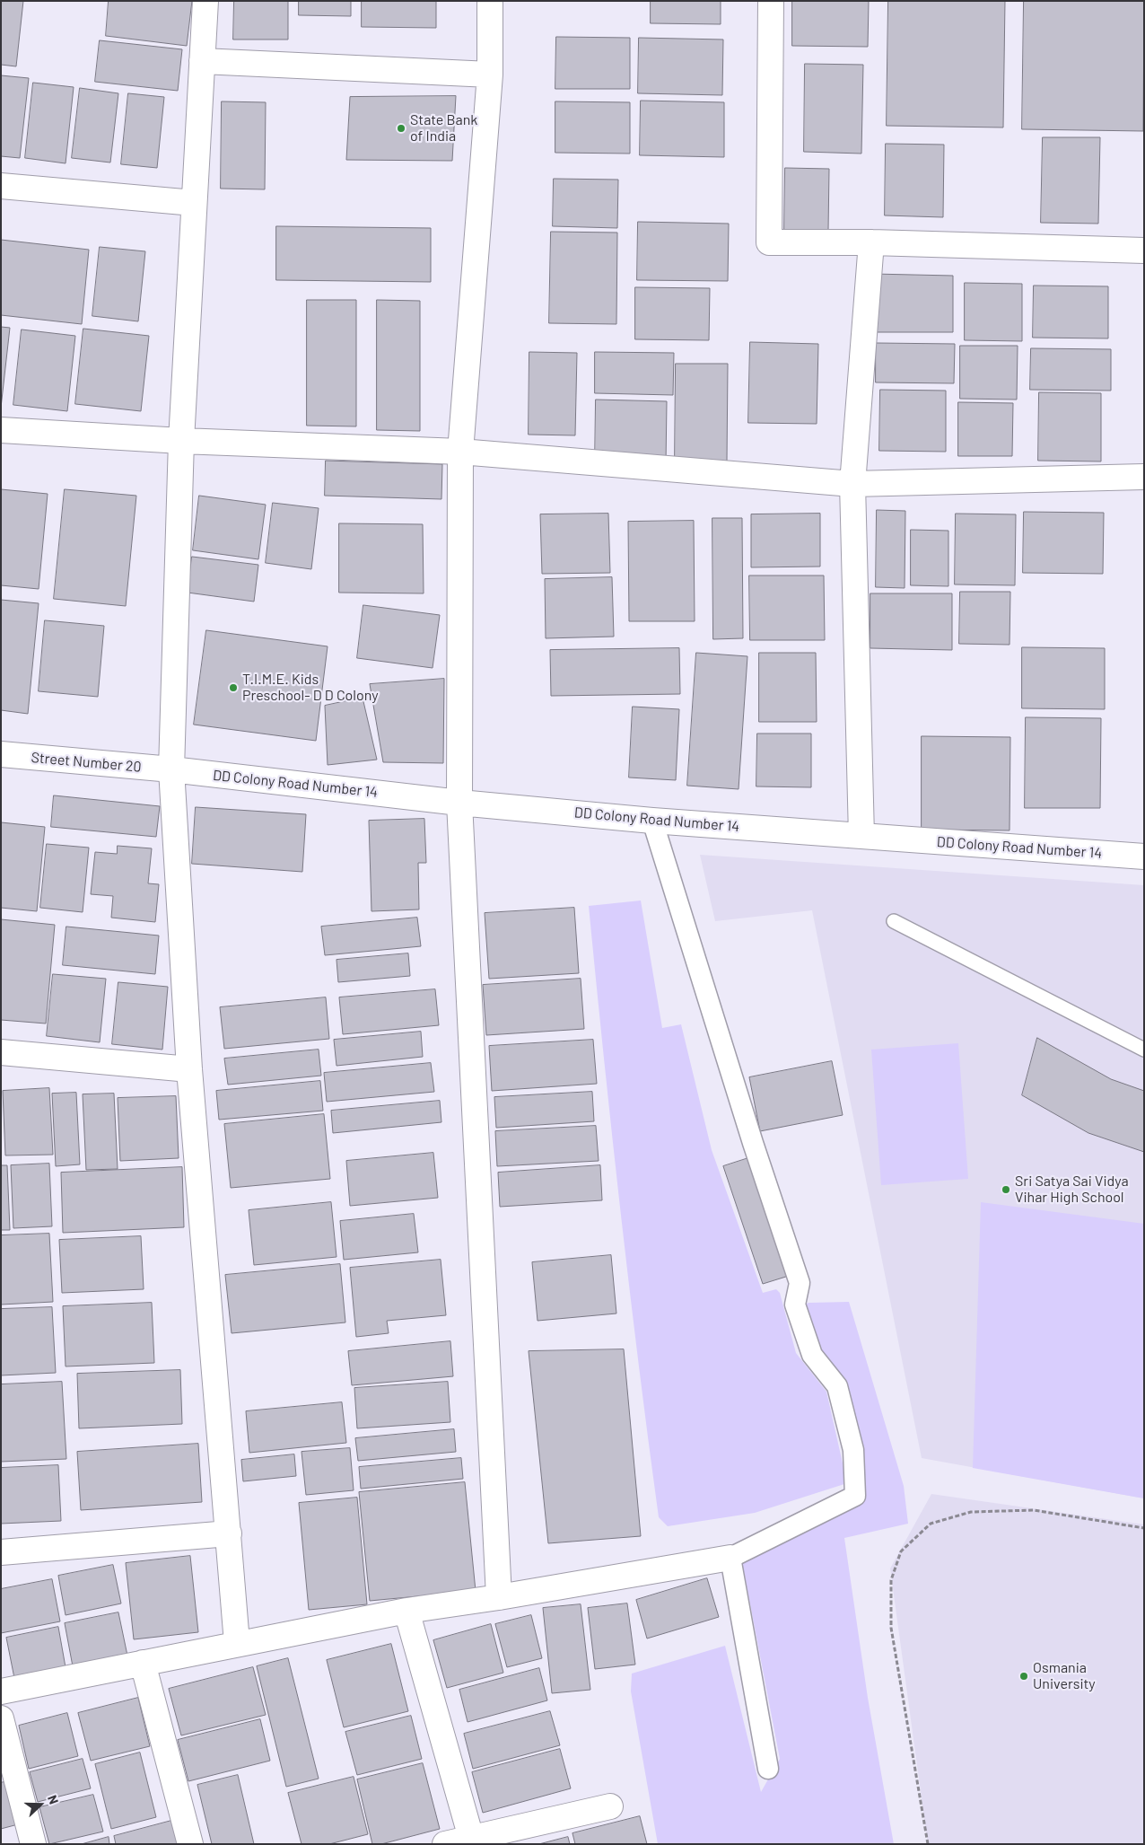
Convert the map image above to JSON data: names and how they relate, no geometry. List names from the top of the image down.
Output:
{
  "streets": {
    "street": ["Street Number 20", "DD Colony Road Number 14"]
  },
  "crossings": [
    ["Street Number 20", "DD Colony Road Number 14"]
  ],
  "places": [
    "State Bank of India",
    "T.I.M.E. Kids Preschool- D D Colony",
    "Sri Satya Sai Vidya Vihar High School",
    "Osmania University"
  ],
  "north": "right"
}
